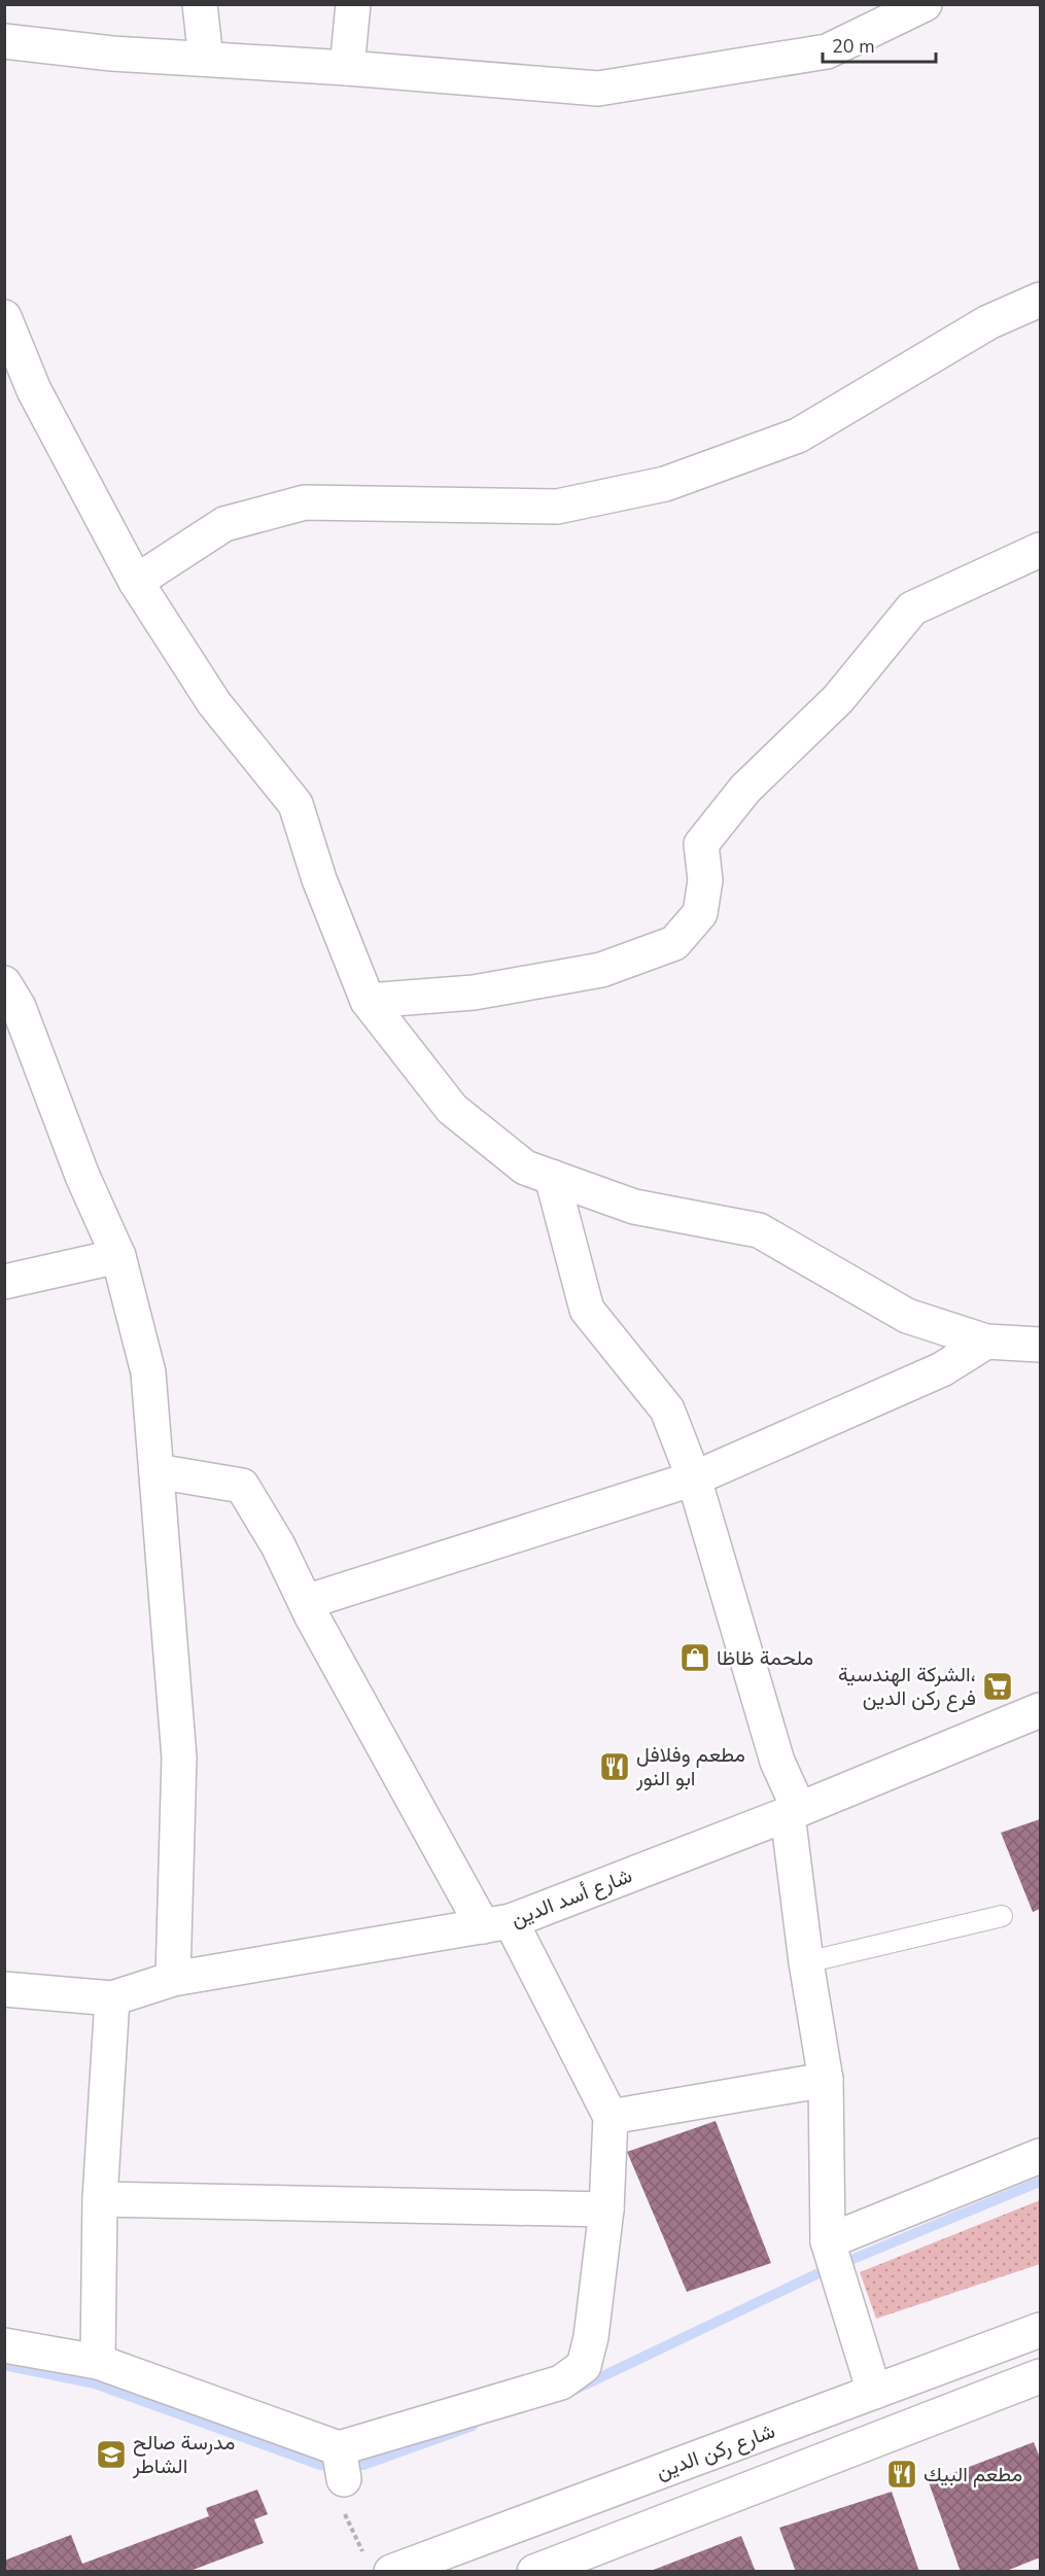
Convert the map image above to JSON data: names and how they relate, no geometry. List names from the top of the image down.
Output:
{
  "streets": {
    "street": ["شارع أسد الدين", "شارع ركن الدين"]
  },
  "places": {
    "shop": ["ملحمة ظاظا"],
    "supermarket": ["الشركة الهندسية، فرع ركن الدين"],
    "restaurant": ["مطعم وفلافل ابو النور", "مطعم البيك"],
    "school or university": ["مدرسة صالح الشاطر"]
  },
  "scale_bar": "20 m"
}
